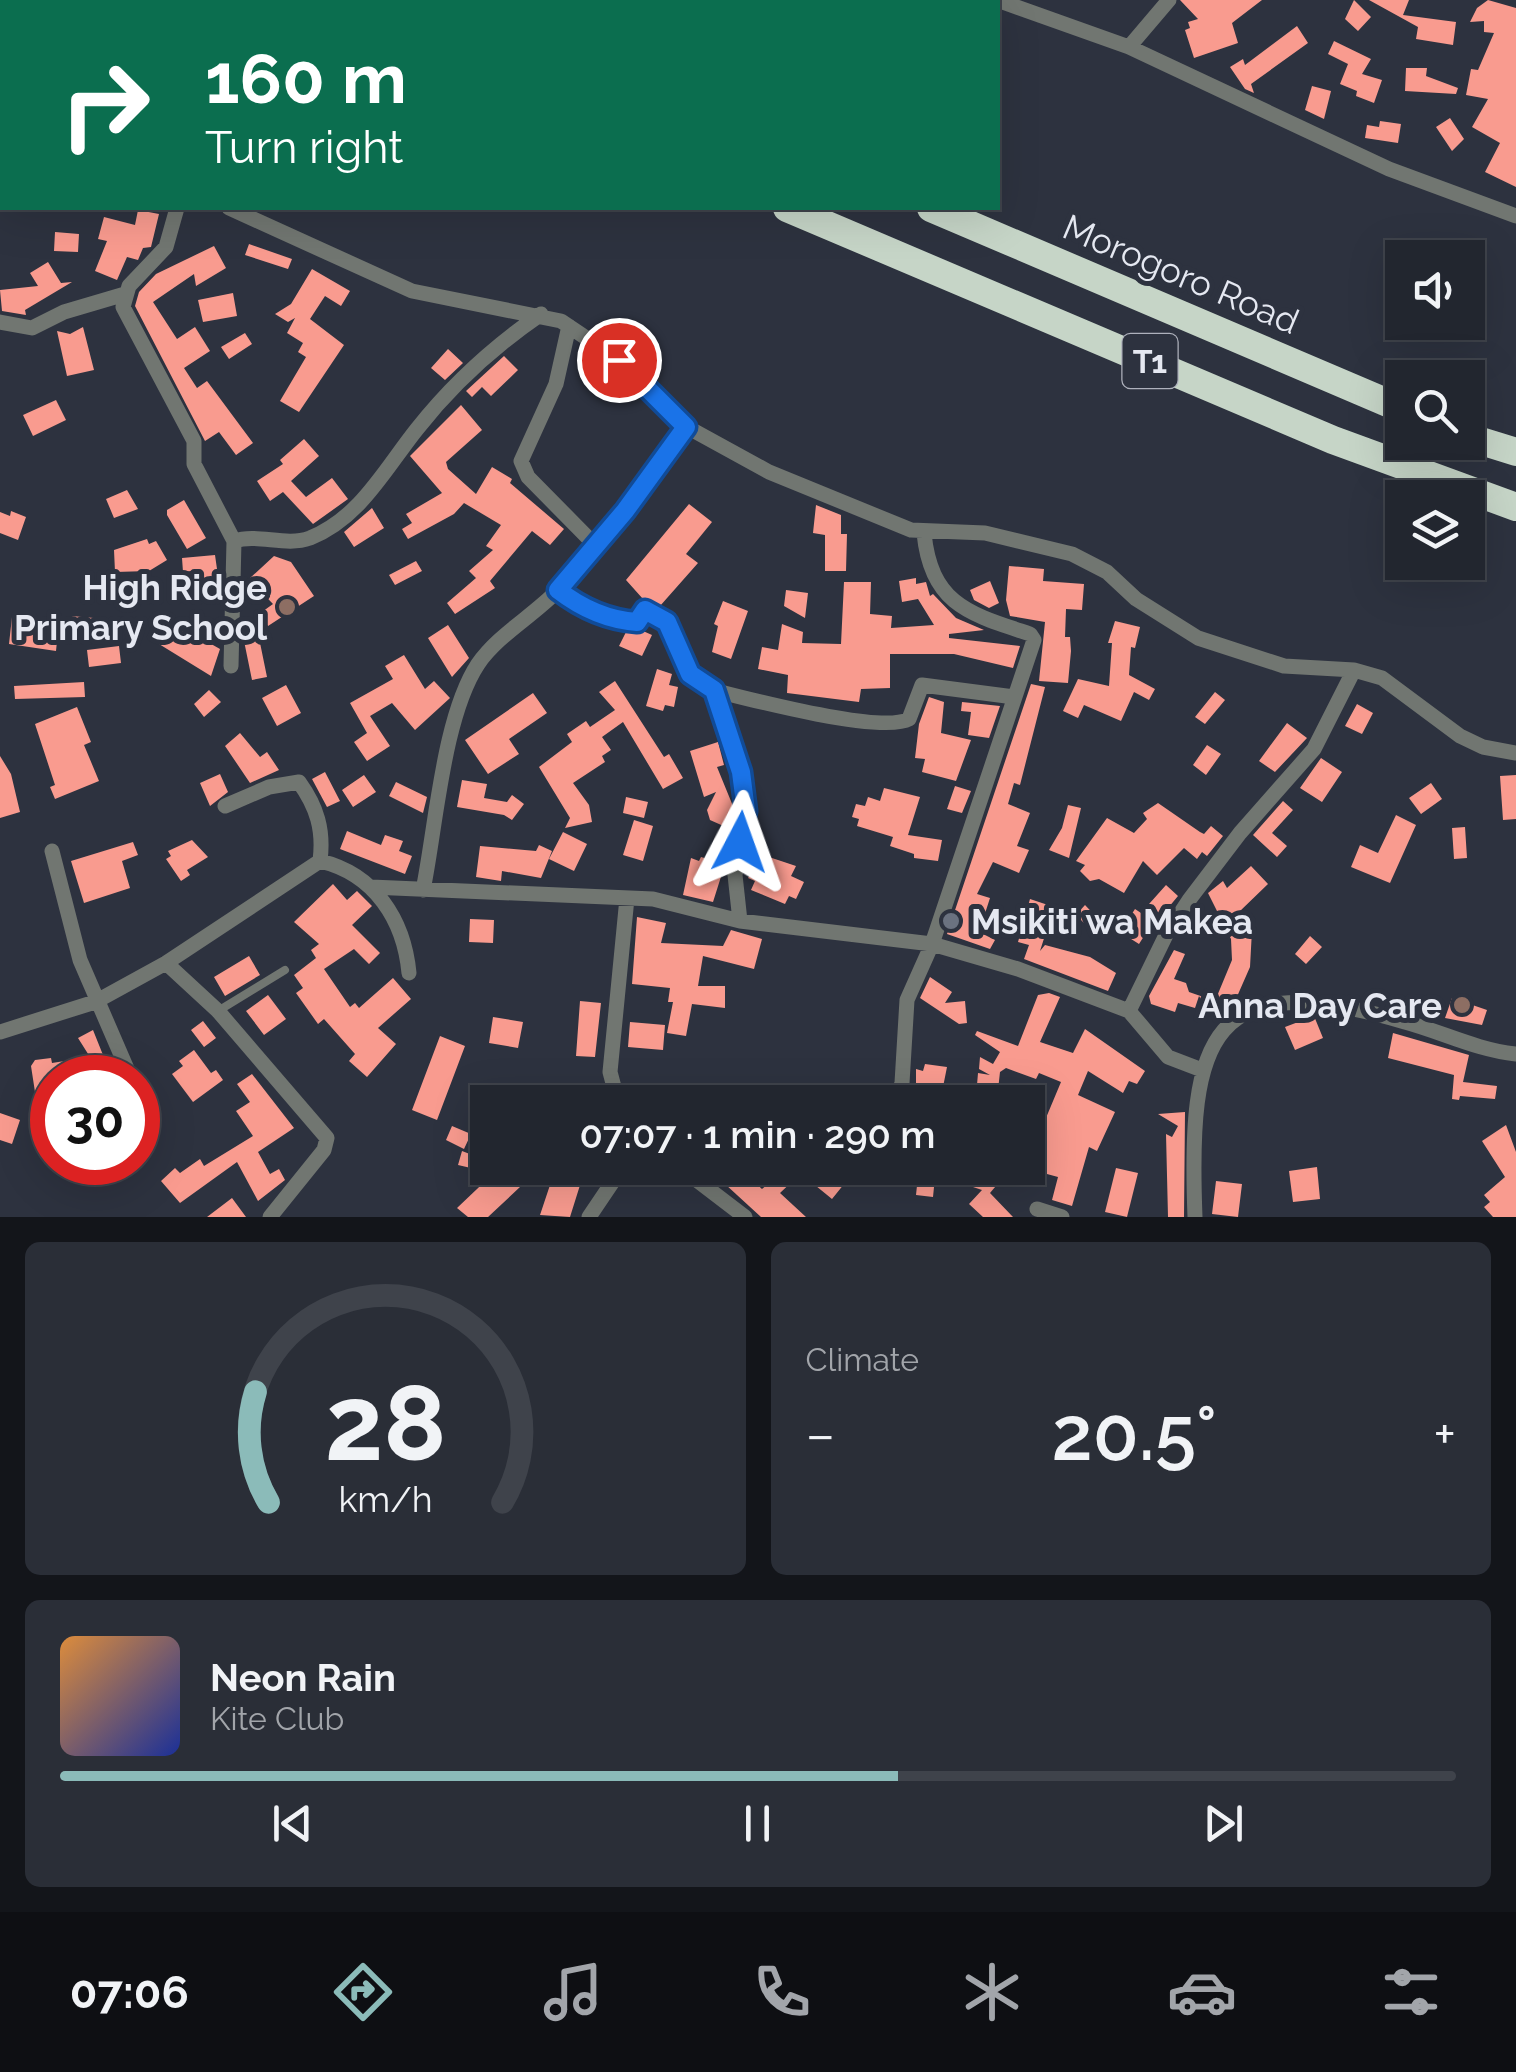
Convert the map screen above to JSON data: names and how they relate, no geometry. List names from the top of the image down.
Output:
{
  "streets": {
    "highway": ["Morogoro Road", "T1"]
  },
  "places": ["High Ridge Primary School", "Msikiti wa Makea", "Anna Day Care"],
  "page": {
    "turn": ["160 m", "Turn right"],
    "limit": "30",
    "trip": "07:07 · 1 min · 290 m",
    "tile": "Climate",
    "heat": ["−", "20.5°", "+"],
    "song": ["Neon Rain", "Kite Club"],
    "tabs": "07:06",
    "gauge": ["28", "km/h"]
  }
}
